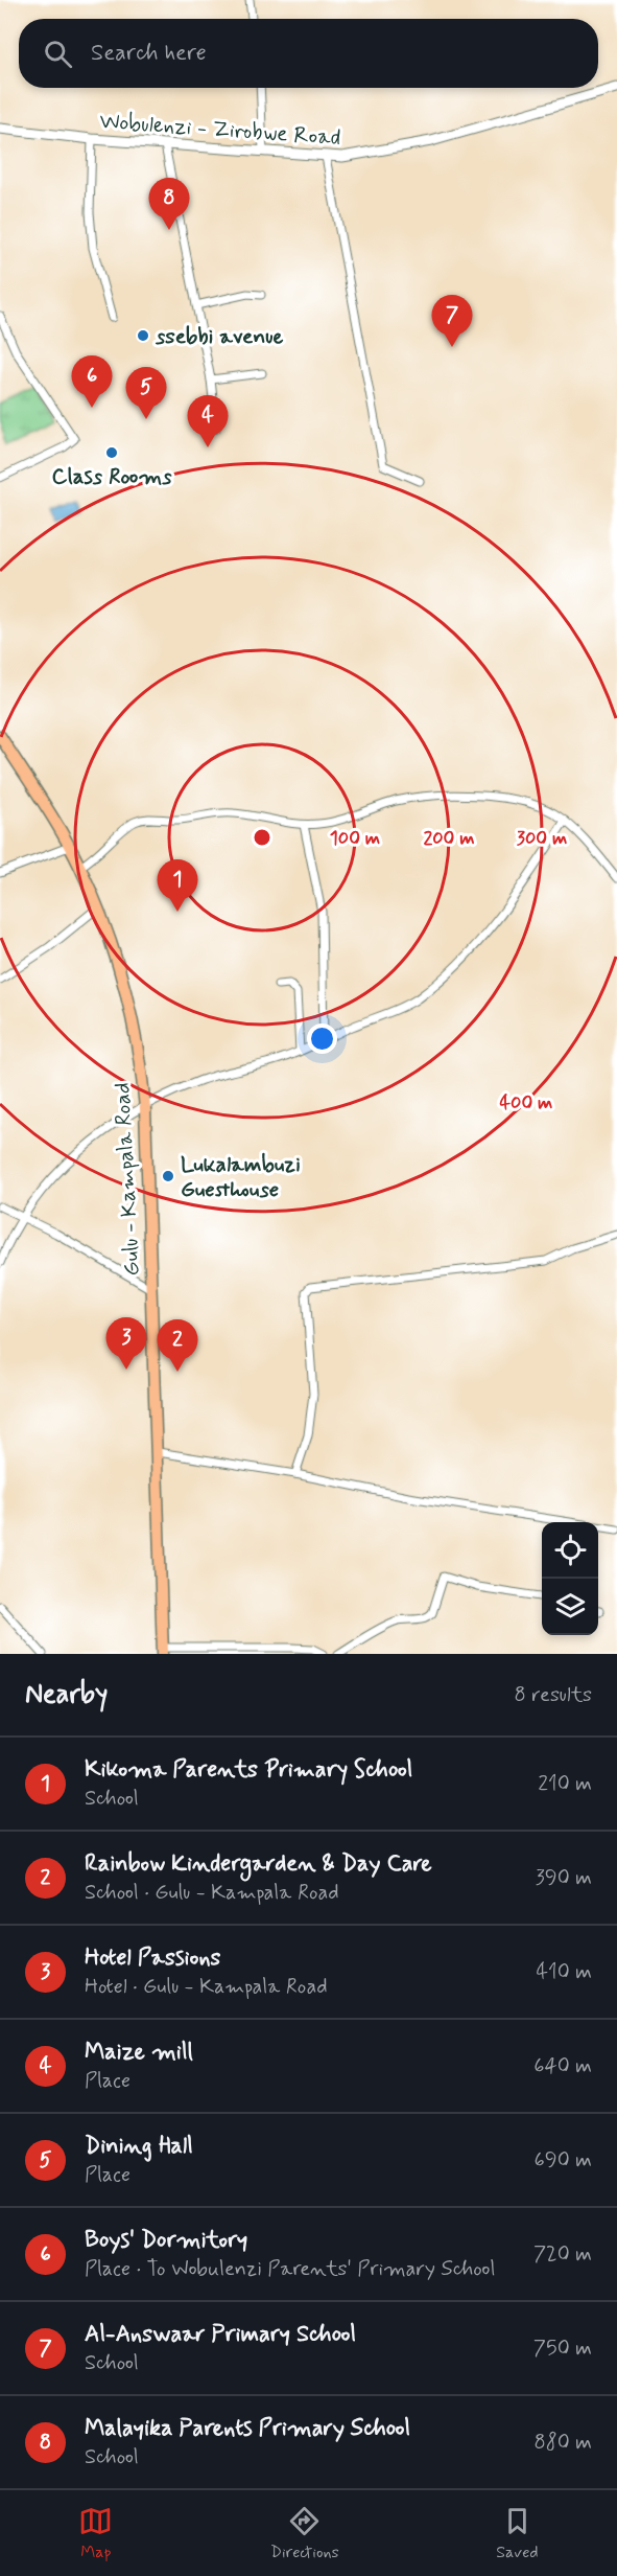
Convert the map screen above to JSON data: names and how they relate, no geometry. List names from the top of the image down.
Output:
{
  "streets": {
    "main road": ["Gulu - Kampala Road"],
    "street": ["Wobulenzi - Zirobwe Road"]
  },
  "places": ["ssebbi avenue", "Class Rooms", "Lukalambuzi Guesthouse"],
  "page": {
    "search": "Search here",
    "pins": [
      "8",
      "7",
      "6",
      "5",
      "4",
      "1",
      "3",
      "2"
    ],
    "heading": ["Nearby", "8 results"],
    "list": [
      {
        "mark": "1",
        "name": "Kikoma Parents Primary School",
        "note": "School",
        "value": "210 m"
      },
      {
        "mark": "2",
        "name": "Rainbow Kindergarden & Day Care",
        "note": "School · Gulu - Kampala Road",
        "value": "390 m"
      },
      {
        "mark": "3",
        "name": "Hotel Passions",
        "note": "Hotel · Gulu - Kampala Road",
        "value": "410 m"
      },
      {
        "mark": "4",
        "name": "Maize mill",
        "note": "Place",
        "value": "640 m"
      },
      {
        "mark": "5",
        "name": "Dining Hall",
        "note": "Place",
        "value": "690 m"
      },
      {
        "mark": "6",
        "name": "Boys' Dormitory",
        "note": "Place · To Wobulenzi Parents' Primary School",
        "value": "720 m"
      },
      {
        "mark": "7",
        "name": "Al-Answaar Primary School",
        "note": "School",
        "value": "750 m"
      },
      {
        "mark": "8",
        "name": "Malayika Parents Primary School",
        "note": "School",
        "value": "880 m"
      }
    ],
    "nav": ["Map", "Directions", "Saved"]
  },
  "rings": [
    "100 m",
    "200 m",
    "300 m",
    "400 m"
  ]
}
